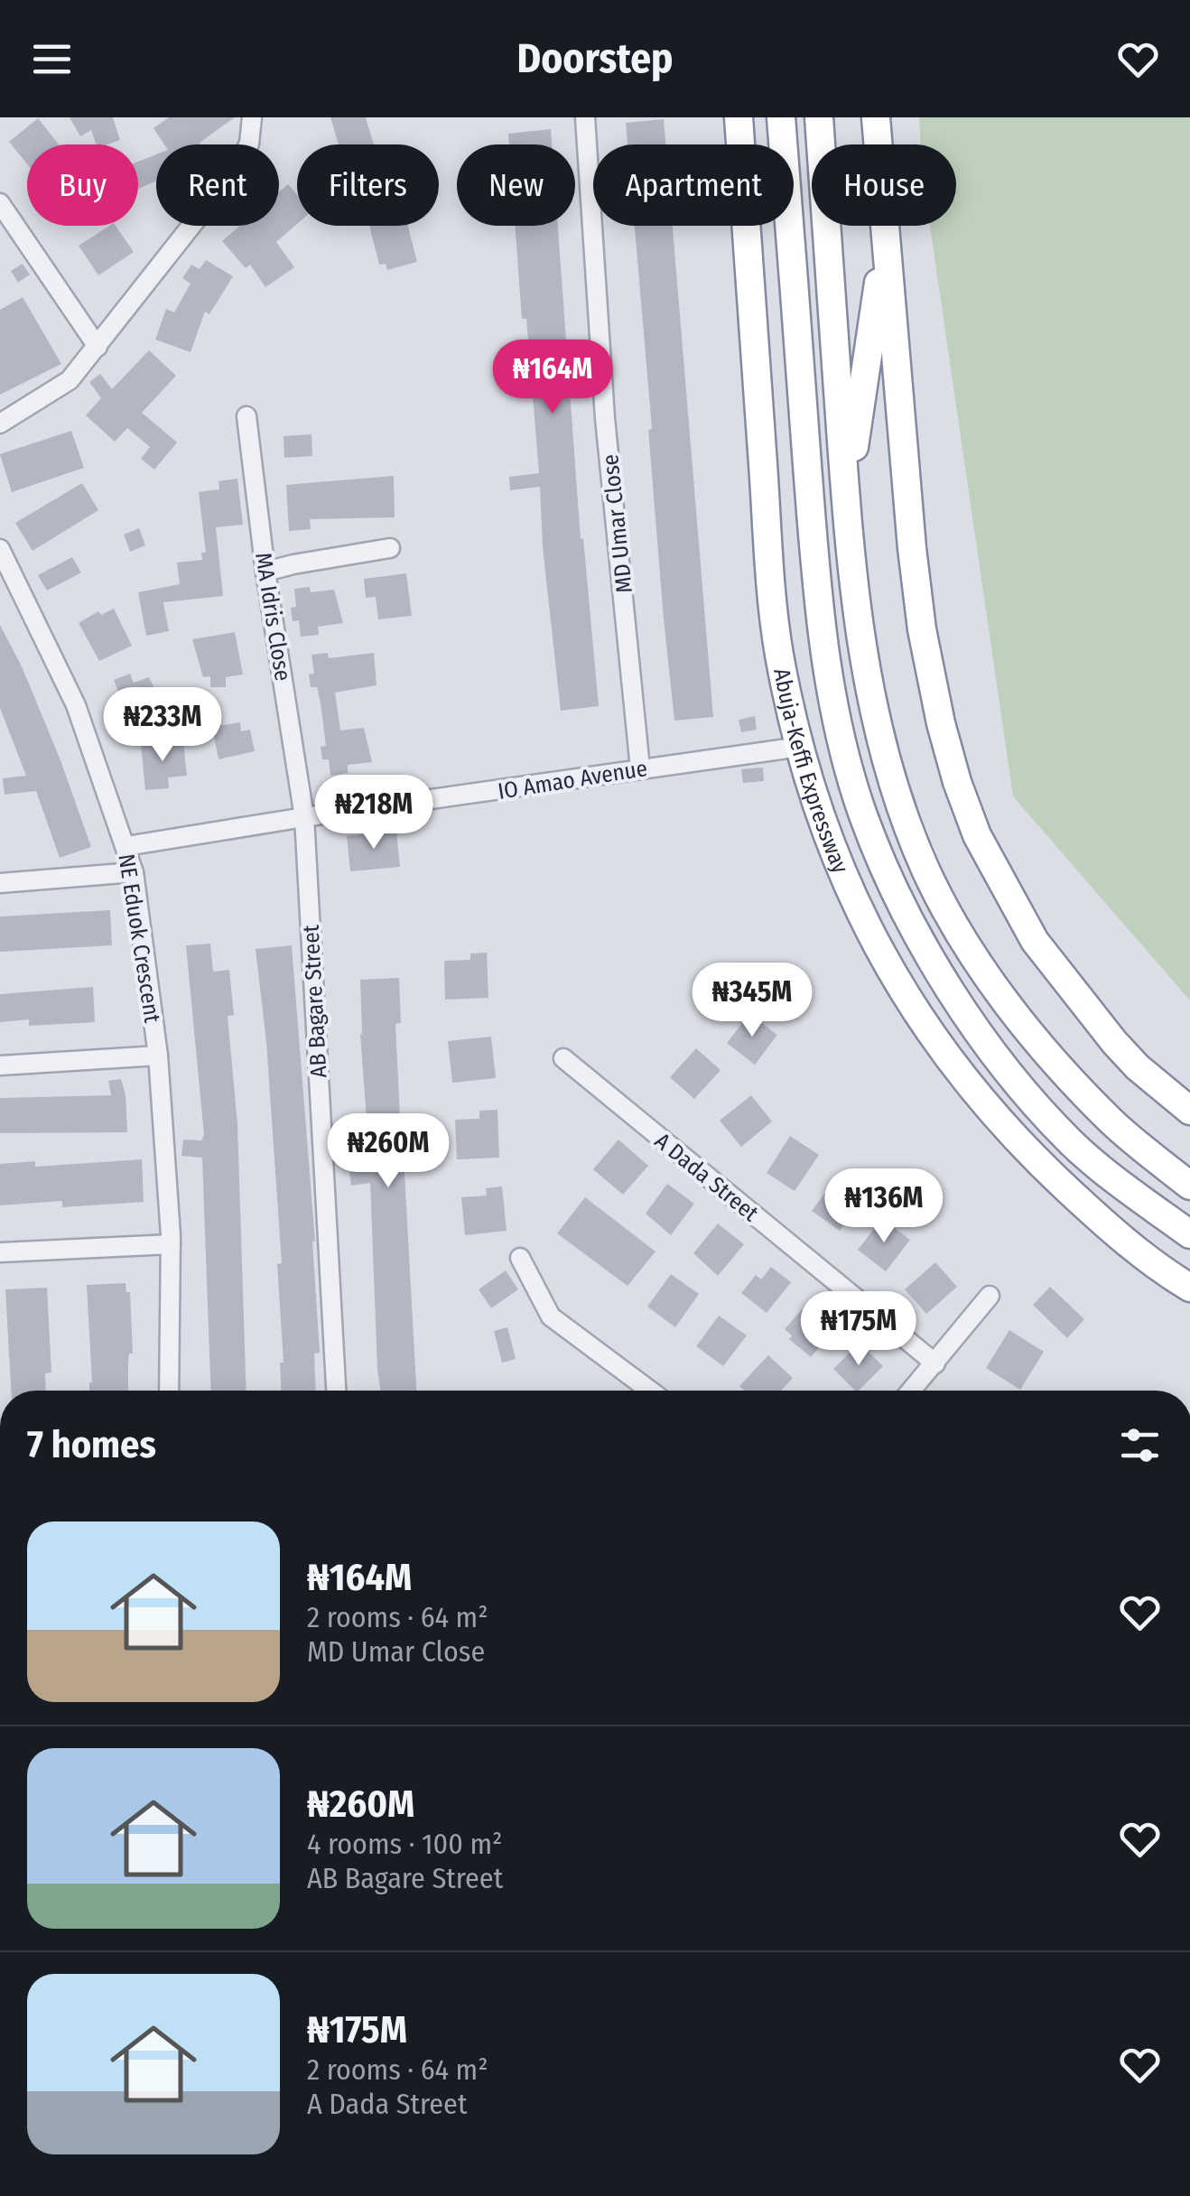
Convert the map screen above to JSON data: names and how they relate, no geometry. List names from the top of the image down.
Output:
{
  "streets": {
    "highway": ["Abuja-Keffi Expressway"],
    "street": [
      "MD Umar Close",
      "MA Idris Close",
      "IO Amao Avenue",
      "NE Eduok Crescent",
      "AB Bagare Street",
      "A Dada Street"
    ]
  },
  "crossings": [
    ["MD Umar Close", "IO Amao Avenue"],
    ["MA Idris Close", "IO Amao Avenue"],
    ["MA Idris Close", "AB Bagare Street"],
    ["Abuja-Keffi Expressway", "IO Amao Avenue"],
    ["IO Amao Avenue", "NE Eduok Crescent"],
    ["IO Amao Avenue", "AB Bagare Street"]
  ],
  "page": {
    "header": "Doorstep",
    "chip": [
      "Buy",
      "Rent",
      "Filters",
      "New",
      "Apartment",
      "House"
    ],
    "price": [
      "₦164M",
      "₦233M",
      "₦218M",
      "₦345M",
      "₦260M",
      "₦136M",
      "₦175M"
    ],
    "heading": "7 homes",
    "list": [
      {
        "name": "₦164M",
        "note": "2 rooms · 64 m² · MD Umar Close"
      },
      {
        "name": "₦260M",
        "note": "4 rooms · 100 m² · AB Bagare Street"
      },
      {
        "name": "₦175M",
        "note": "2 rooms · 64 m² · A Dada Street"
      }
    ]
  }
}
